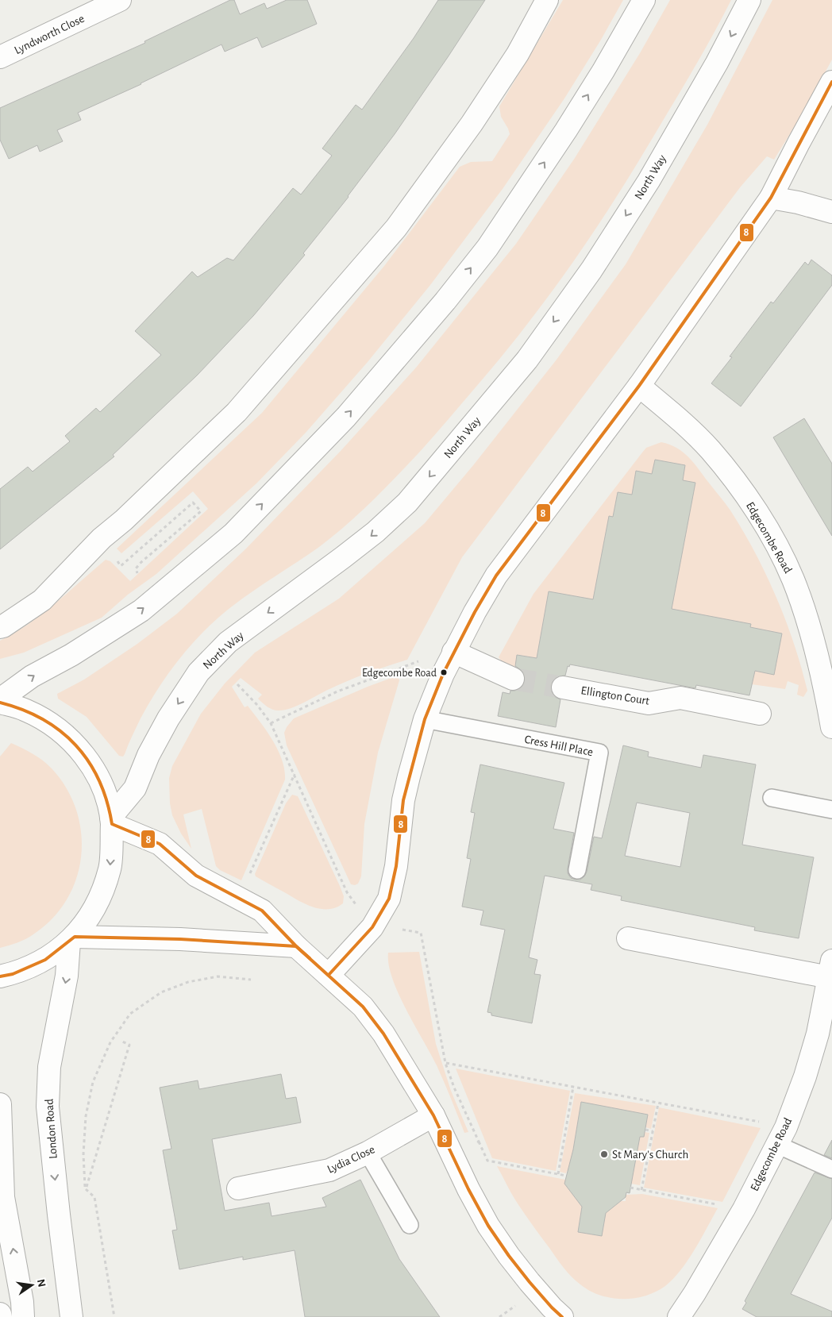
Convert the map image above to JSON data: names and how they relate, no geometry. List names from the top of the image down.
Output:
{
  "streets": {
    "main road": [
      "Lyndworth Close",
      "North Way",
      "Edgecombe Road",
      "Ellington Court",
      "London Road",
      "Lydia Close"
    ],
    "lane": ["Cress Hill Place"]
  },
  "places": ["Edgecombe Road", "St Mary's Church"],
  "lines": ["transit line 8"],
  "north": "right"
}
